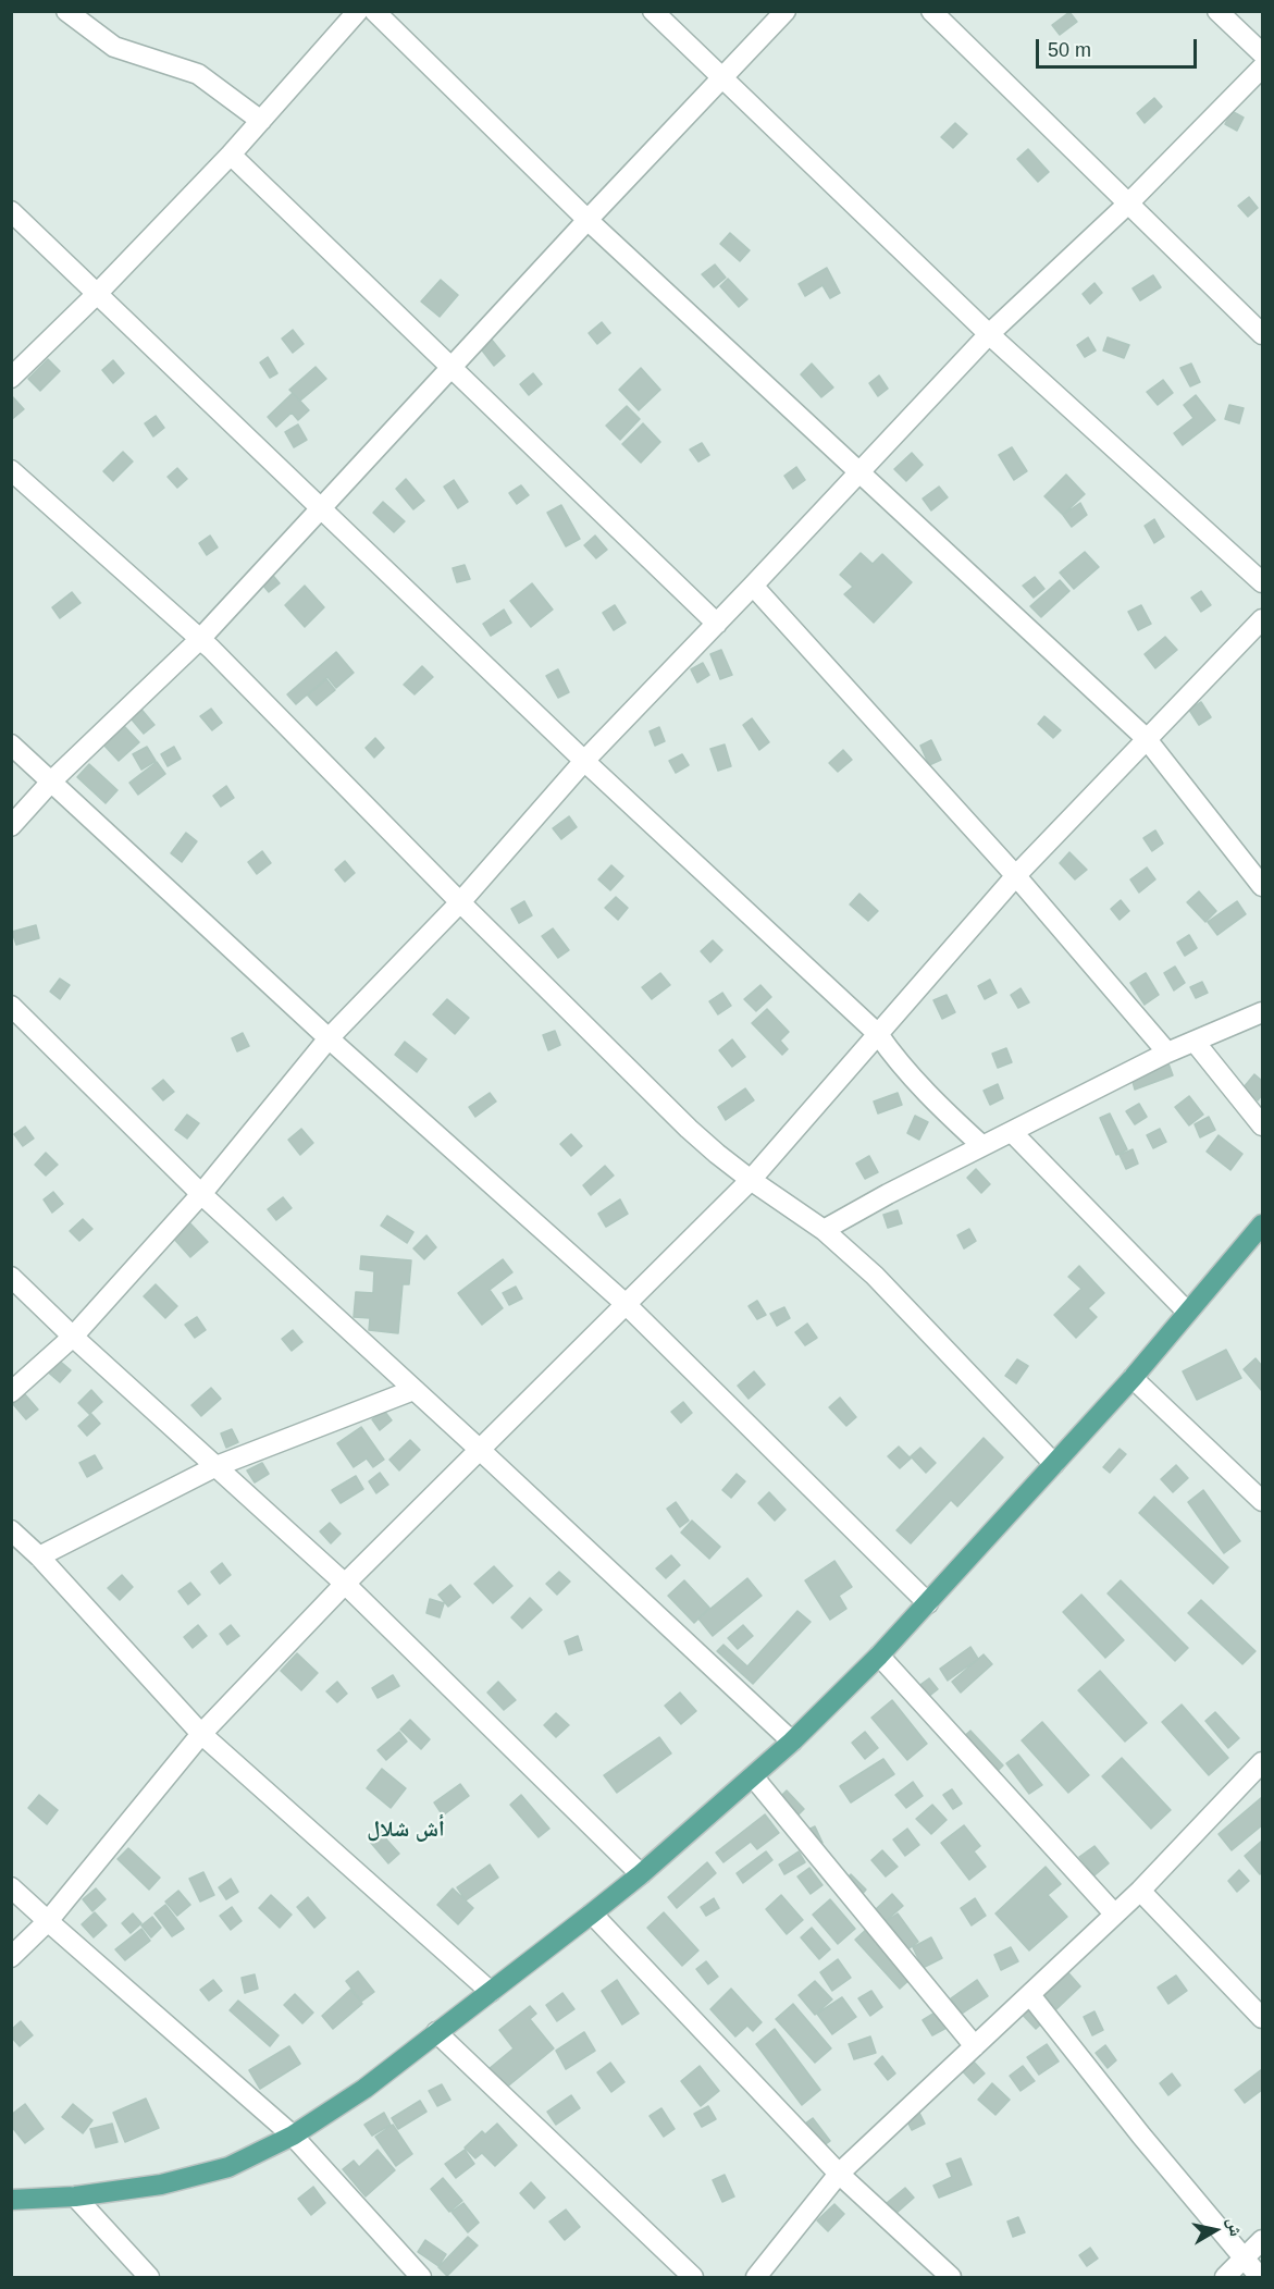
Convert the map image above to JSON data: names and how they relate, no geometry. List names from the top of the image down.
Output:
{
  "districts": ["أش شلال"],
  "scale_bar": "50 m",
  "north": "right"
}
